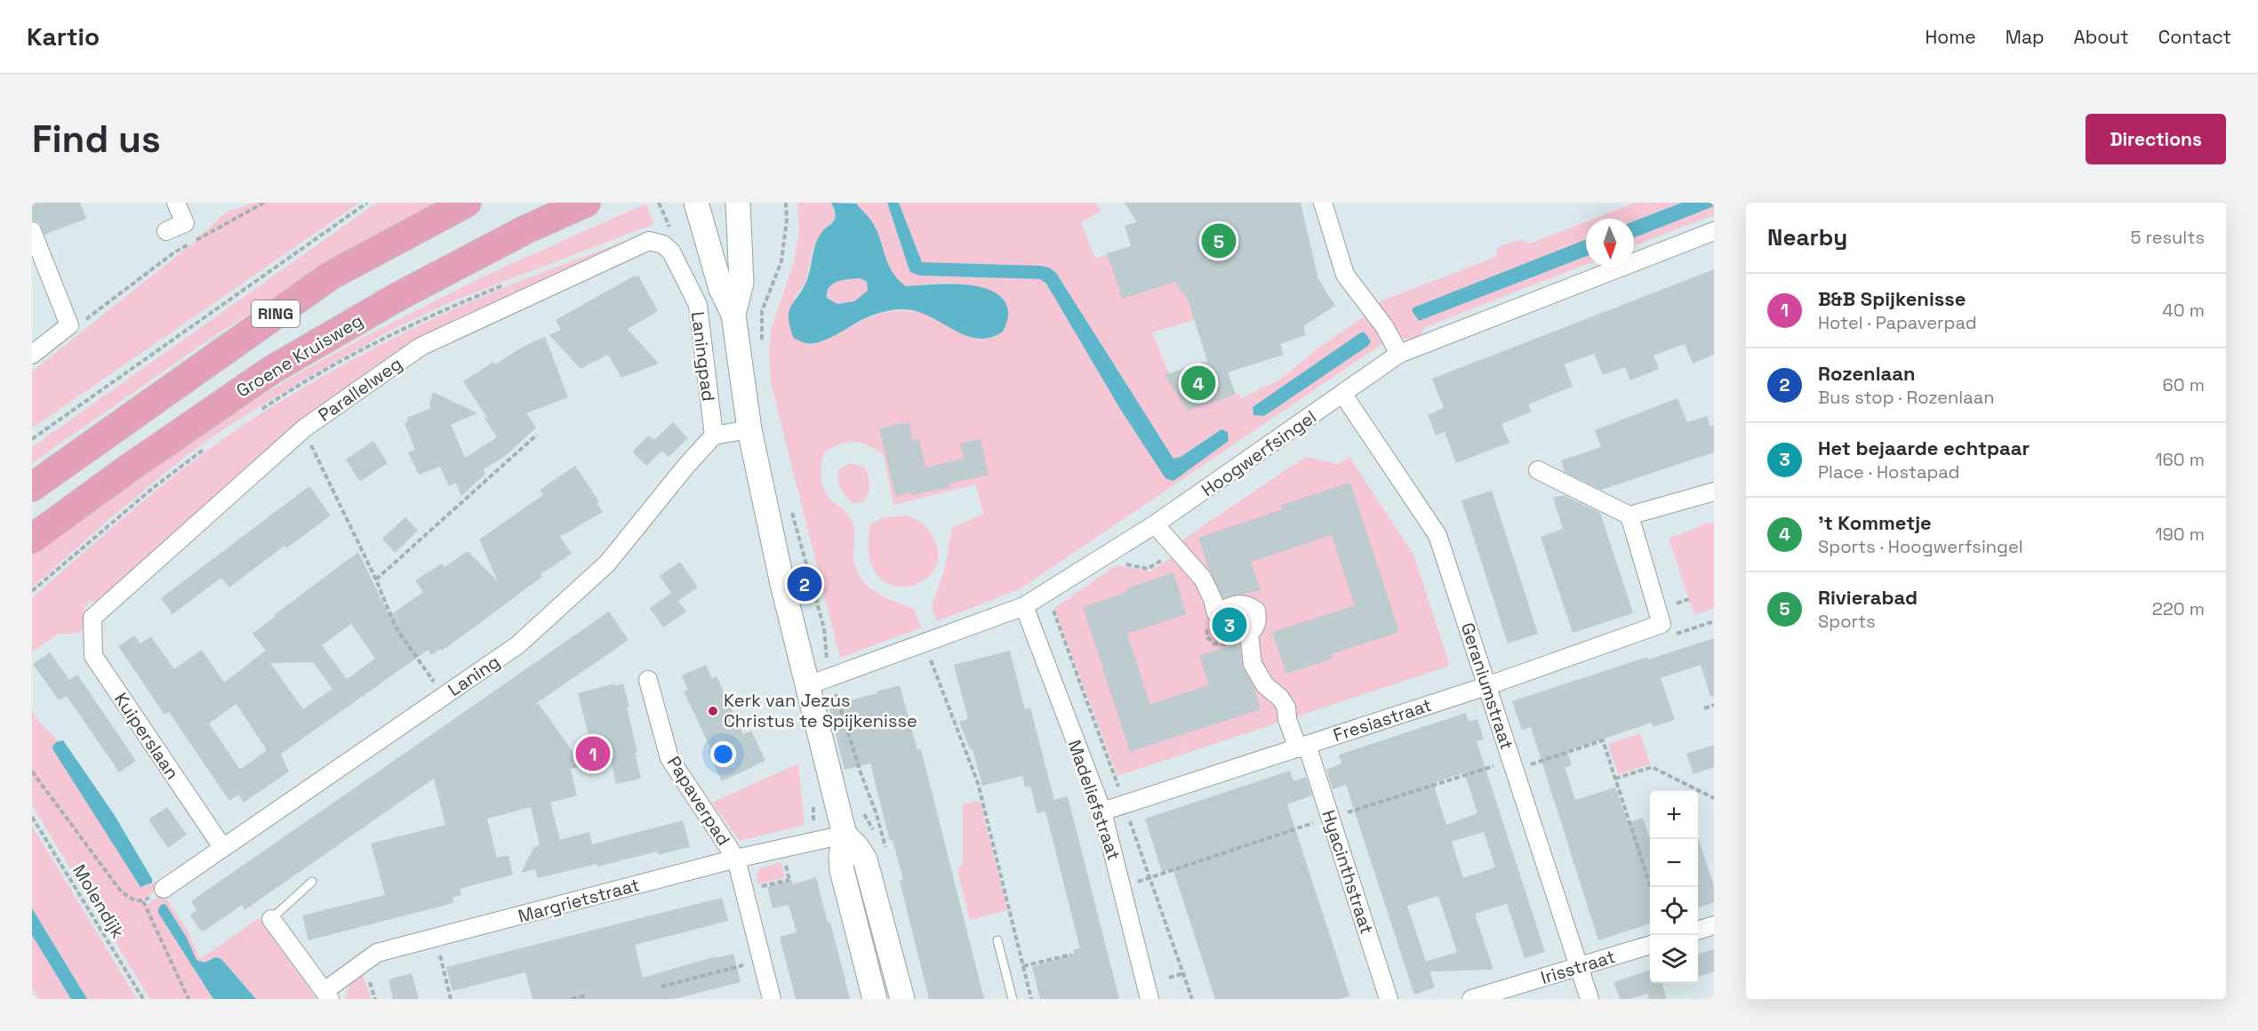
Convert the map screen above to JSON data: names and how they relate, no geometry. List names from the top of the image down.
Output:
{
  "streets": {
    "main road": ["RING", "Groene Kruisweg"],
    "street": [
      "Laningpad",
      "Parallelweg",
      "Hoogwerfsingel",
      "Laning",
      "Geraniumstraat",
      "Fresiastraat",
      "Kuiperslaan",
      "Madeliefstraat",
      "Papaverpad",
      "Hyacinthstraat",
      "Margrietstraat",
      "Irisstraat"
    ],
    "path": ["Molendijk"]
  },
  "crossings": [
    ["Laningpad", "Parallelweg"],
    ["Laningpad", "Laning"],
    ["Parallelweg", "Kuiperslaan"],
    ["Hoogwerfsingel", "Geraniumstraat"],
    ["Hoogwerfsingel", "Madeliefstraat"],
    ["Laning", "Kuiperslaan"],
    ["Geraniumstraat", "Fresiastraat"],
    ["Geraniumstraat", "Irisstraat"],
    ["Fresiastraat", "Madeliefstraat"],
    ["Fresiastraat", "Hyacinthstraat"],
    ["Papaverpad", "Margrietstraat"]
  ],
  "places": ["Kerk van Jezus Christus te Spijkenisse"],
  "north": "bottom",
  "page": {
    "header": "Kartio",
    "nav": [
      "Home",
      "Map",
      "About",
      "Contact"
    ],
    "buttons": "Directions",
    "title": "Find us",
    "heading": ["Nearby", "5 results"],
    "pins": [
      "5",
      "4",
      "2",
      "3",
      "1"
    ],
    "list": [
      {
        "mark": "1",
        "name": "B&B Spijkenisse",
        "note": "Hotel · Papaverpad",
        "value": "40 m"
      },
      {
        "mark": "2",
        "name": "Rozenlaan",
        "note": "Bus stop · Rozenlaan",
        "value": "60 m"
      },
      {
        "mark": "3",
        "name": "Het bejaarde echtpaar",
        "note": "Place · Hostapad",
        "value": "160 m"
      },
      {
        "mark": "4",
        "name": "'t Kommetje",
        "note": "Sports · Hoogwerfsingel",
        "value": "190 m"
      },
      {
        "mark": "5",
        "name": "Rivierabad",
        "note": "Sports",
        "value": "220 m"
      }
    ],
    "map_buttons": ["+", "−"]
  }
}
